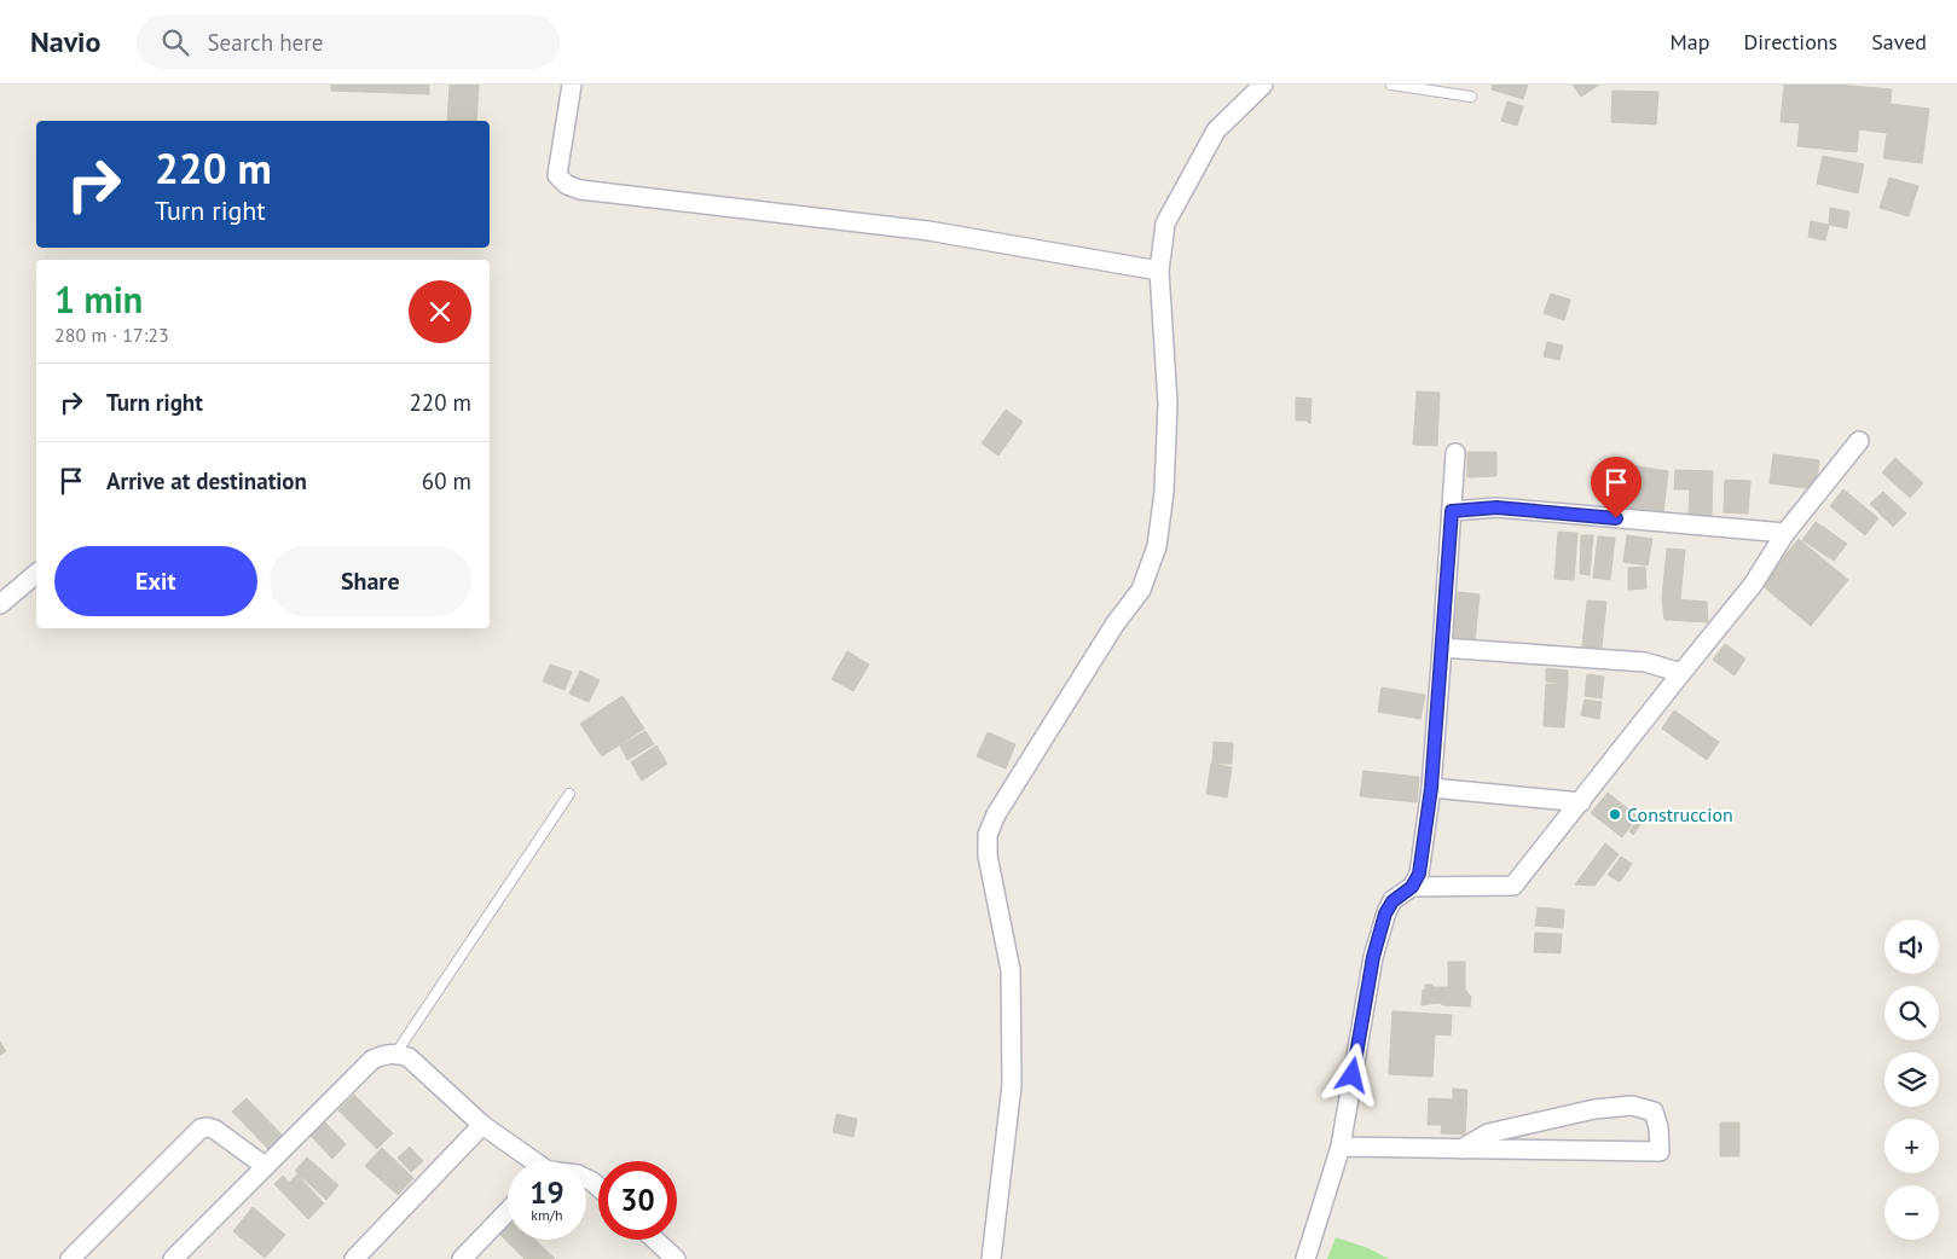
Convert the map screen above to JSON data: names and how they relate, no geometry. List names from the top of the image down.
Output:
{
  "places": ["Construccion"],
  "page": {
    "header": "Navio",
    "search": "Search here",
    "nav": ["Map", "Directions", "Saved"],
    "turn": ["220 m", "Turn right"],
    "heading": ["1 min", "280 m · 17:23"],
    "list": [
      {
        "name": "Turn right",
        "value": "220 m"
      },
      {
        "name": "Arrive at destination",
        "value": "60 m"
      }
    ],
    "buttons": ["Exit", "Share"],
    "map_buttons": ["+", "−"],
    "speed": "19 km/h",
    "limit": "30"
  }
}
